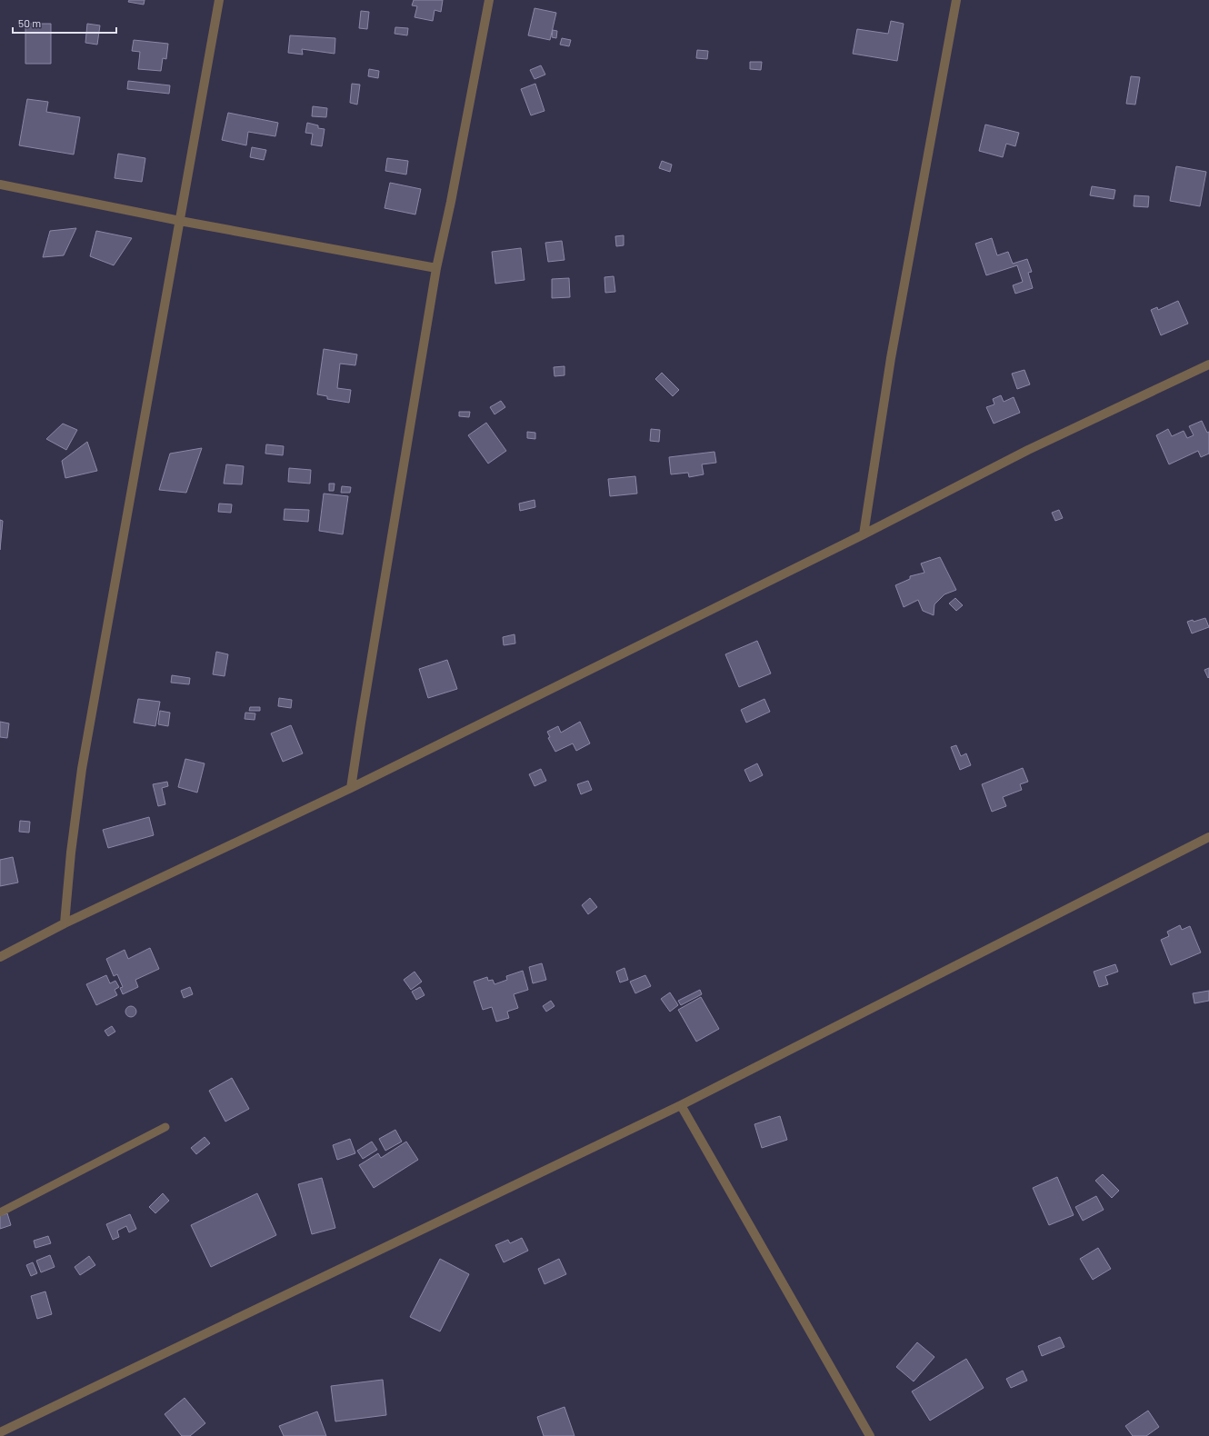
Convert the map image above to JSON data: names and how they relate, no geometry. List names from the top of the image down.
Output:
{
  "scale_bar": "50 m"
}
